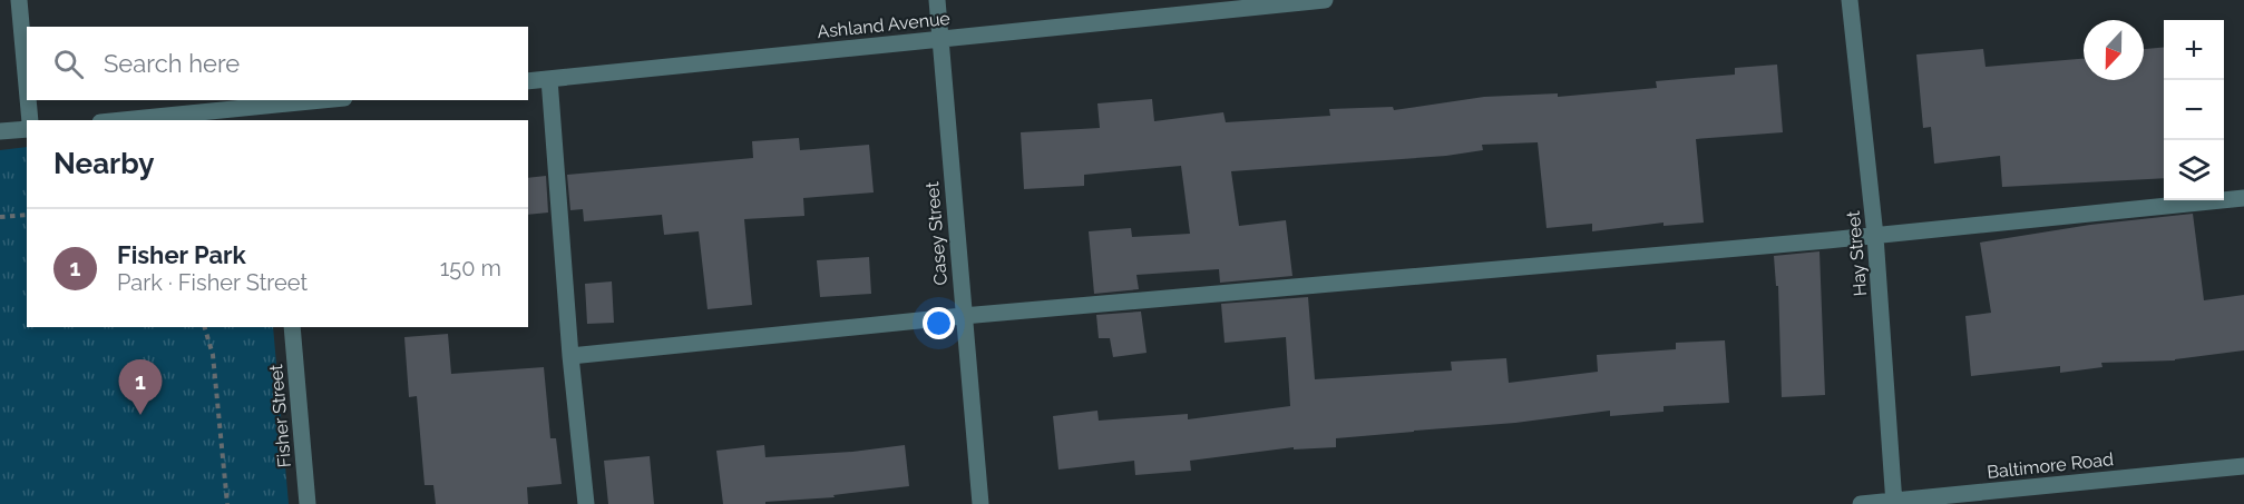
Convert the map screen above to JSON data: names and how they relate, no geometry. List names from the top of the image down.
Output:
{
  "streets": {
    "street": [
      "Ashland Avenue",
      "Casey Street",
      "Hay Street",
      "Fisher Street",
      "Baltimore Road"
    ]
  },
  "crossings": [
    ["Ashland Avenue", "Casey Street"],
    ["Hay Street", "Baltimore Road"]
  ],
  "north": "bottom",
  "page": {
    "map_buttons": ["+", "−"],
    "search": "Search here",
    "heading": "Nearby",
    "list": [
      {
        "mark": "1",
        "name": "Fisher Park",
        "note": "Park · Fisher Street",
        "value": "150 m"
      }
    ],
    "pins": "1"
  }
}
